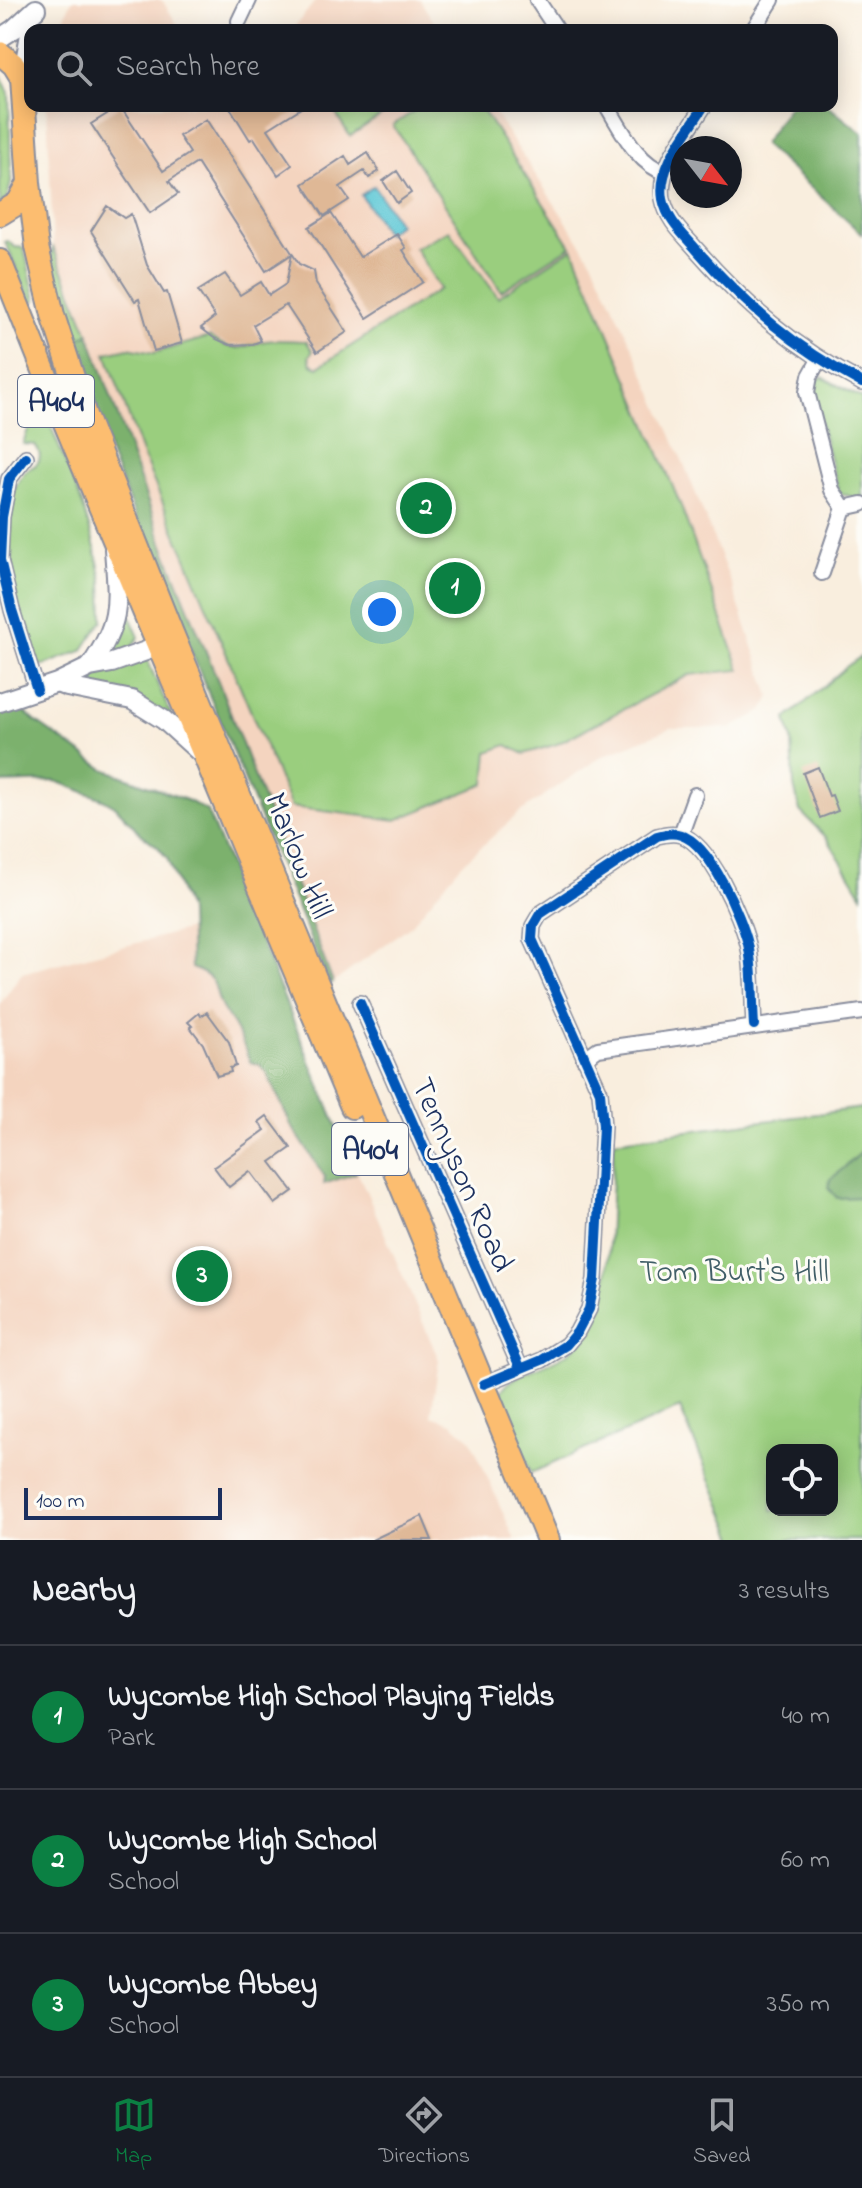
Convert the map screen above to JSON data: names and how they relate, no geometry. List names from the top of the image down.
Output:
{
  "streets": {
    "main road": ["A404", "Marlow Hill"],
    "street": ["Tennyson Road"]
  },
  "parks": ["Tom Burt's Hill"],
  "scale_bar": "100 m",
  "north": "bottom right",
  "page": {
    "search": "Search here",
    "pins": ["2", "1", "3"],
    "scale": "100 m",
    "heading": ["Nearby", "3 results"],
    "list": [
      {
        "mark": "1",
        "name": "Wycombe High School Playing Fields",
        "note": "Park",
        "value": "40 m"
      },
      {
        "mark": "2",
        "name": "Wycombe High School",
        "note": "School",
        "value": "60 m"
      },
      {
        "mark": "3",
        "name": "Wycombe Abbey",
        "note": "School",
        "value": "350 m"
      }
    ],
    "nav": ["Map", "Directions", "Saved"]
  }
}
